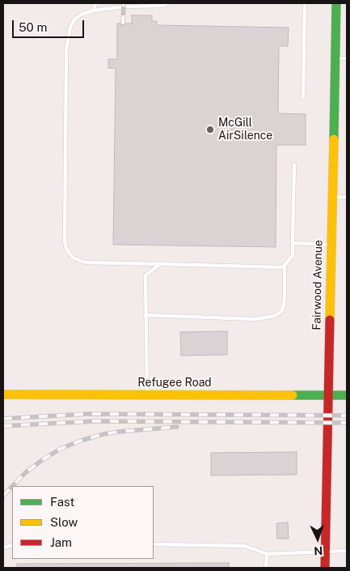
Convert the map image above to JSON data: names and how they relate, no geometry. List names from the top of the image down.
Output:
{
  "streets": {
    "street": ["Fairwood Avenue", "Refugee Road"]
  },
  "crossings": [
    ["Fairwood Avenue", "Refugee Road"]
  ],
  "places": ["McGill AirSilence"],
  "legend": ["Fast", "Slow", "Jam"],
  "scale_bar": "50 m",
  "north": "bottom"
}
